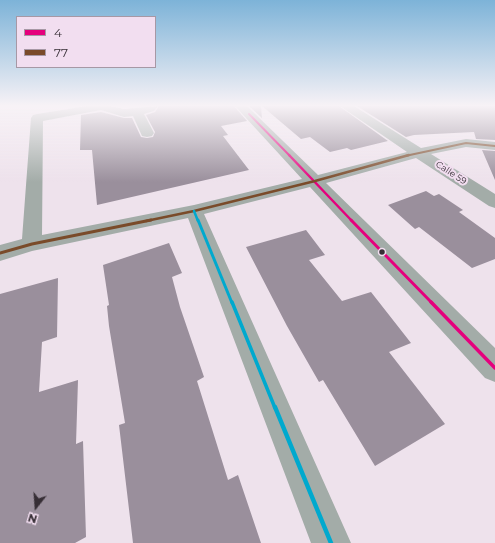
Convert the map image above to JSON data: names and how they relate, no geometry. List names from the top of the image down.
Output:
{
  "streets": {
    "street": ["Calle 59"]
  },
  "lines": ["transit line 4", "transit line 77"],
  "legend": ["4", "77"],
  "north": "bottom"
}
